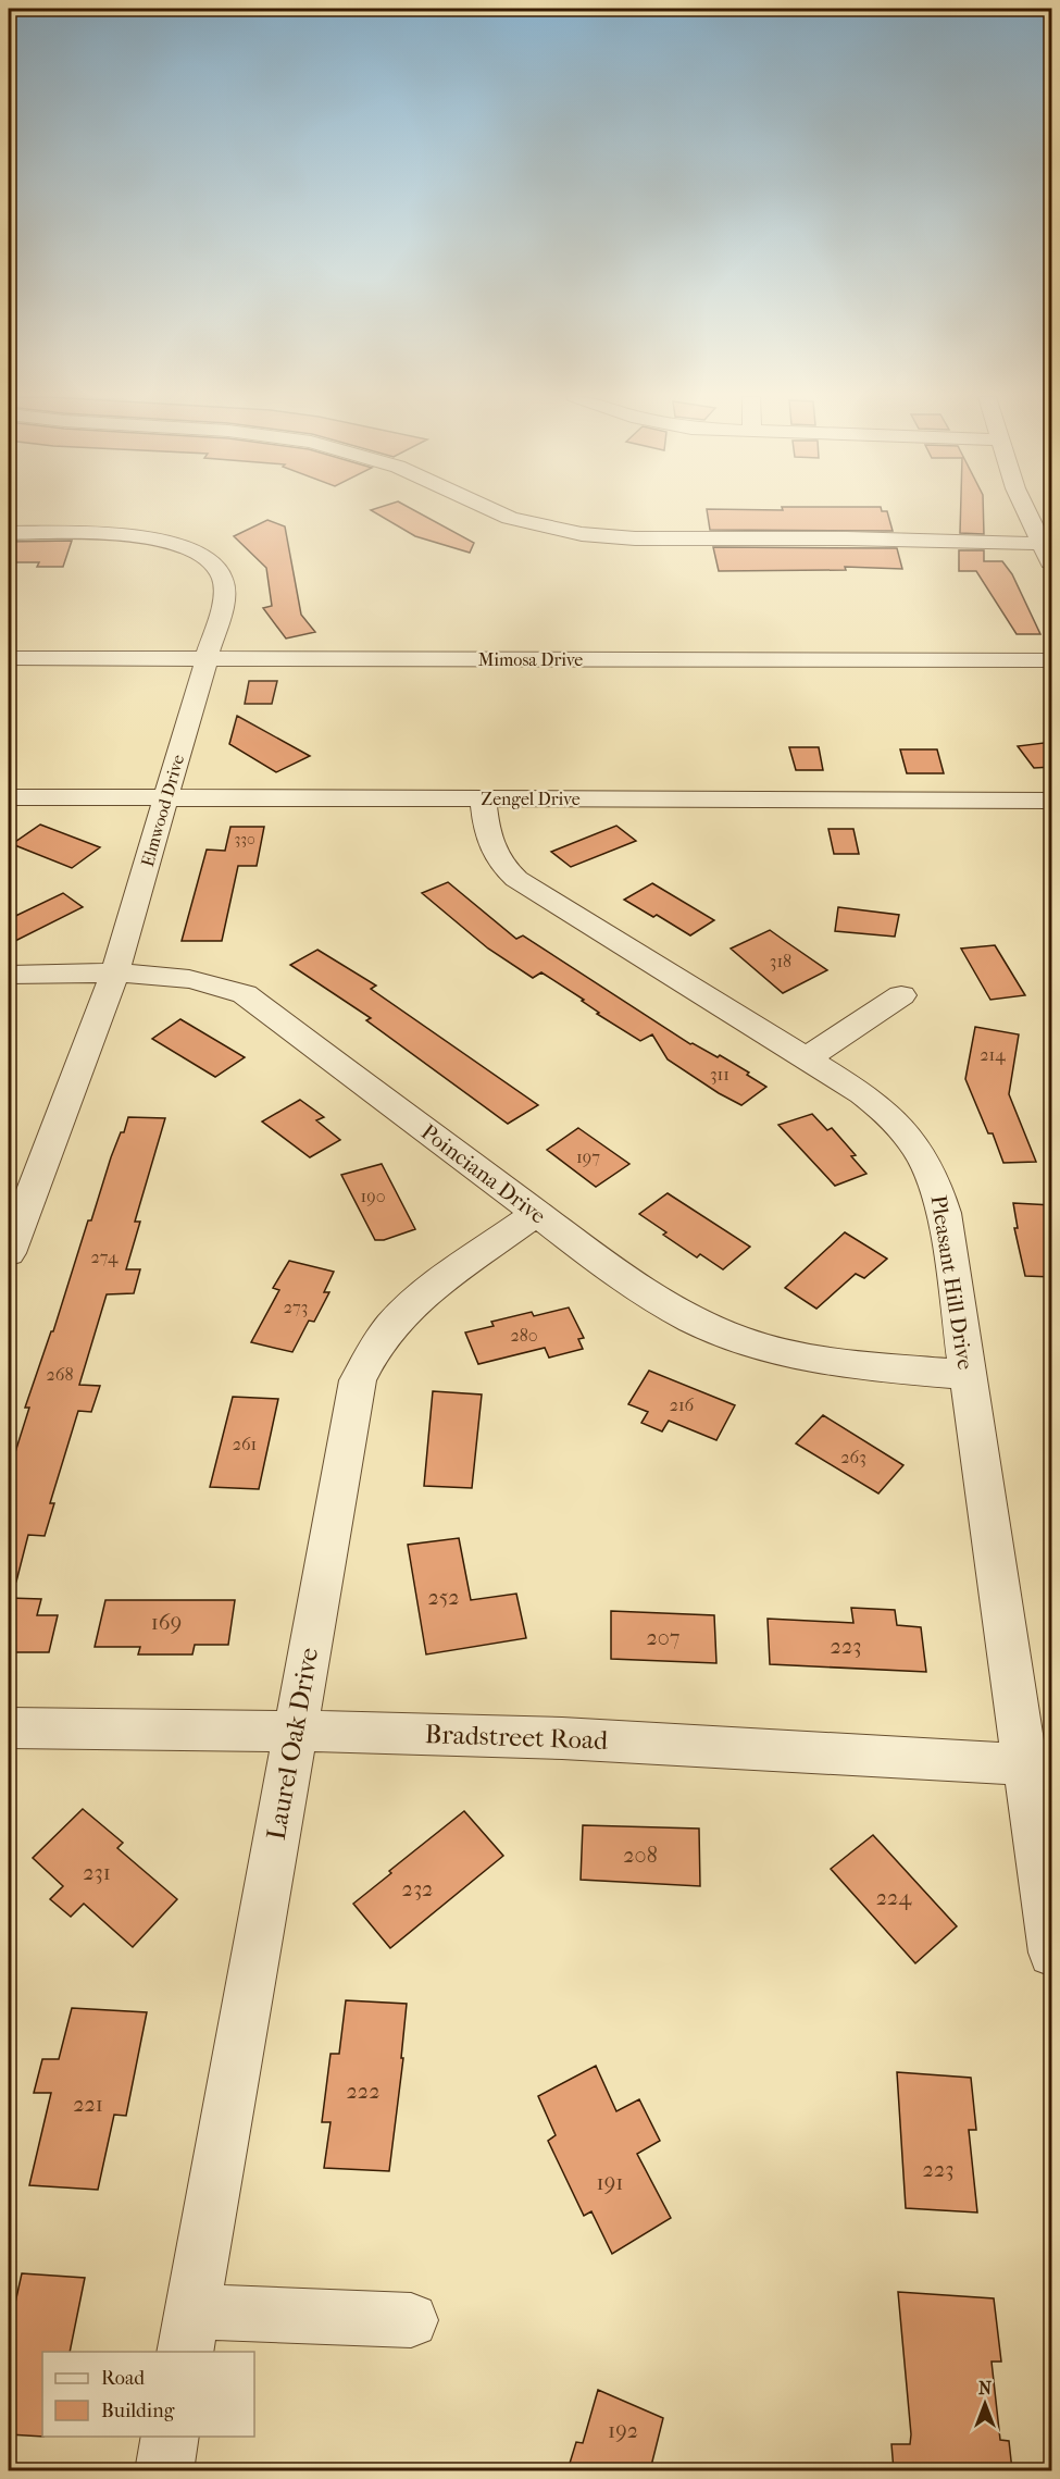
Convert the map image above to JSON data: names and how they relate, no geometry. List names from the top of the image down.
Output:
{
  "streets": {
    "street": [
      "Mimosa Drive",
      "Zengel Drive",
      "Elmwood Drive",
      "Poinciana Drive",
      "Pleasant Hill Drive",
      "Bradstreet Road",
      "Laurel Oak Drive"
    ]
  },
  "crossings": [
    ["Mimosa Drive", "Elmwood Drive"],
    ["Zengel Drive", "Elmwood Drive"],
    ["Zengel Drive", "Pleasant Hill Drive"],
    ["Elmwood Drive", "Poinciana Drive"],
    ["Poinciana Drive", "Pleasant Hill Drive"],
    ["Poinciana Drive", "Laurel Oak Drive"],
    ["Pleasant Hill Drive", "Bradstreet Road"],
    ["Bradstreet Road", "Laurel Oak Drive"]
  ],
  "house_numbers": [
    "330",
    "318",
    "214",
    "311",
    "197",
    "190",
    "274",
    "273",
    "280",
    "268",
    "216",
    "261",
    "263",
    "252",
    "169",
    "207",
    "223",
    "208",
    "231",
    "232",
    "224",
    "222",
    "221",
    "223",
    "191",
    "192"
  ],
  "legend": ["Road", "Building"],
  "north": "top"
}
